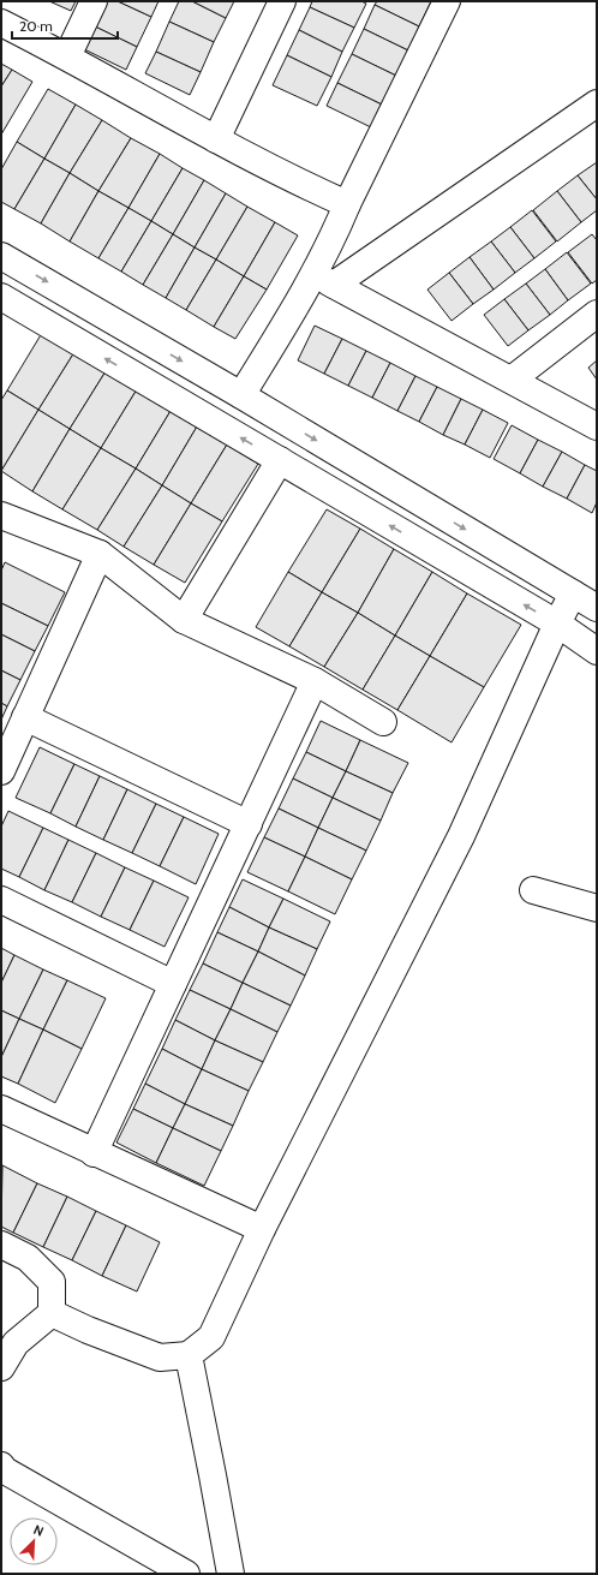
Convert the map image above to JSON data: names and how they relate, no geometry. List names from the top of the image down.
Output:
{
  "scale_bar": "20 m",
  "north": "top right"
}
